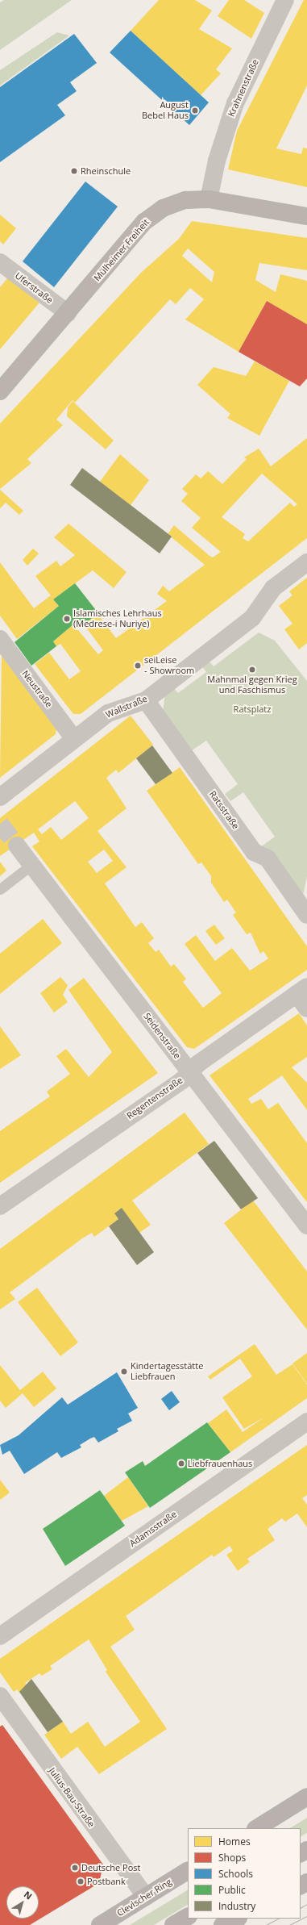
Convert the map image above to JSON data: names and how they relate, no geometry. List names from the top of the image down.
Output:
{
  "streets": {
    "main road": ["Clevischer Ring"],
    "street": [
      "Krahnenstraße",
      "Mülheimer Freiheit",
      "Uferstraße",
      "Neustraße",
      "Wallstraße",
      "Ratsstraße",
      "Seidenstraße",
      "Regentenstraße",
      "Adamsstraße",
      "Julius-Bau-Straße"
    ]
  },
  "crossings": [
    ["Krahnenstraße", "Mülheimer Freiheit"],
    ["Mülheimer Freiheit", "Uferstraße"],
    ["Neustraße", "Wallstraße"],
    ["Wallstraße", "Ratsstraße"],
    ["Seidenstraße", "Regentenstraße"],
    ["Julius-Bau-Straße", "Clevischer Ring"]
  ],
  "parks": ["Ratsplatz"],
  "places": [
    "August Bebel Haus",
    "Rheinschule",
    "Islamisches Lehrhaus (Medrese-i Nuriye)",
    "seiLeise - Showroom",
    "Mahnmal gegen Krieg und Faschismus",
    "Kindertagesstätte Liebfrauen",
    "Liebfrauenhaus",
    "Deutsche Post",
    "Postbank"
  ],
  "legend": [
    "Homes",
    "Shops",
    "Schools",
    "Public",
    "Industry"
  ],
  "north": "top right"
}
